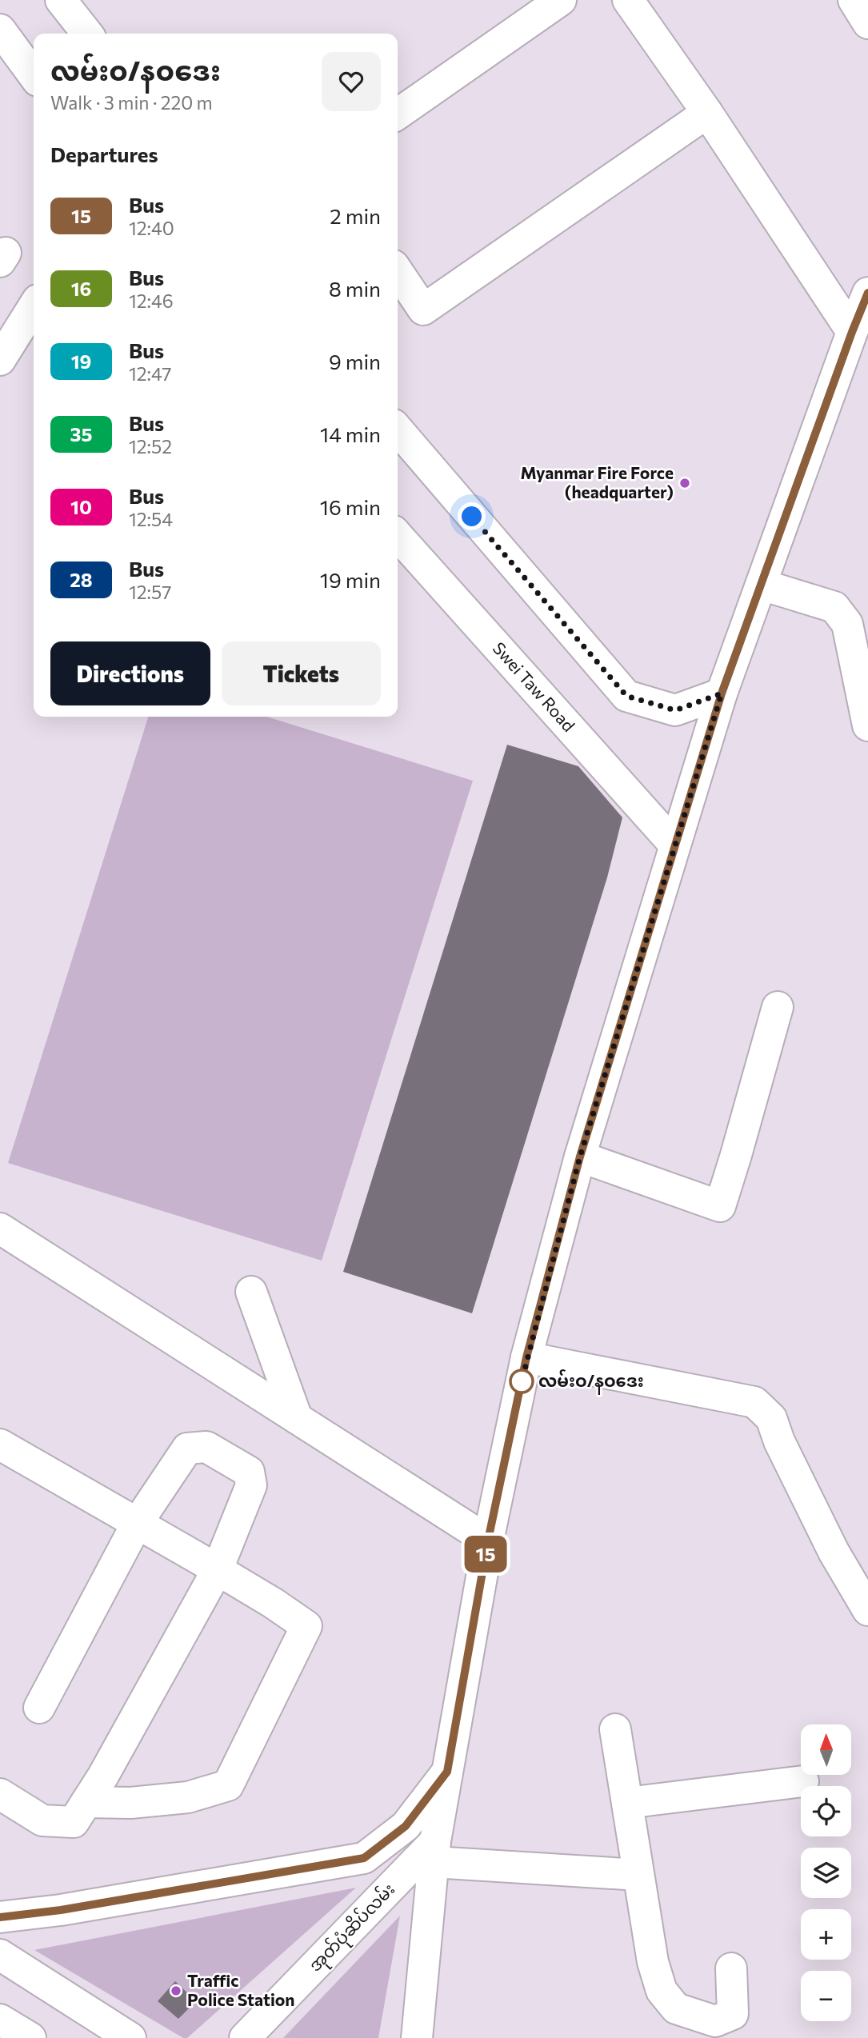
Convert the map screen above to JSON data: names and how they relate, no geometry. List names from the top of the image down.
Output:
{
  "streets": {
    "main road": ["Swei Taw Road", "အုတ်ပုံဆိပ်လမ်း"]
  },
  "places": ["Myanmar Fire Force (headquarter)", "လမ်းဝ/နဝဒေး", "Traffic Police Station"],
  "lines": ["bus line 15"],
  "north": "top",
  "page": {
    "on_map": "15",
    "heading": [
      ["လမ်းဝ/နဝဒေး", "Walk · 3 min · 220 m"],
      "Departures"
    ],
    "list": [
      {
        "mark": "15",
        "name": "Bus",
        "note": "12:40",
        "value": "2 min"
      },
      {
        "mark": "16",
        "name": "Bus",
        "note": "12:46",
        "value": "8 min"
      },
      {
        "mark": "19",
        "name": "Bus",
        "note": "12:47",
        "value": "9 min"
      },
      {
        "mark": "35",
        "name": "Bus",
        "note": "12:52",
        "value": "14 min"
      },
      {
        "mark": "10",
        "name": "Bus",
        "note": "12:54",
        "value": "16 min"
      },
      {
        "mark": "28",
        "name": "Bus",
        "note": "12:57",
        "value": "19 min"
      }
    ],
    "buttons": ["Directions", "Tickets"],
    "map_buttons": ["+", "−"]
  }
}
